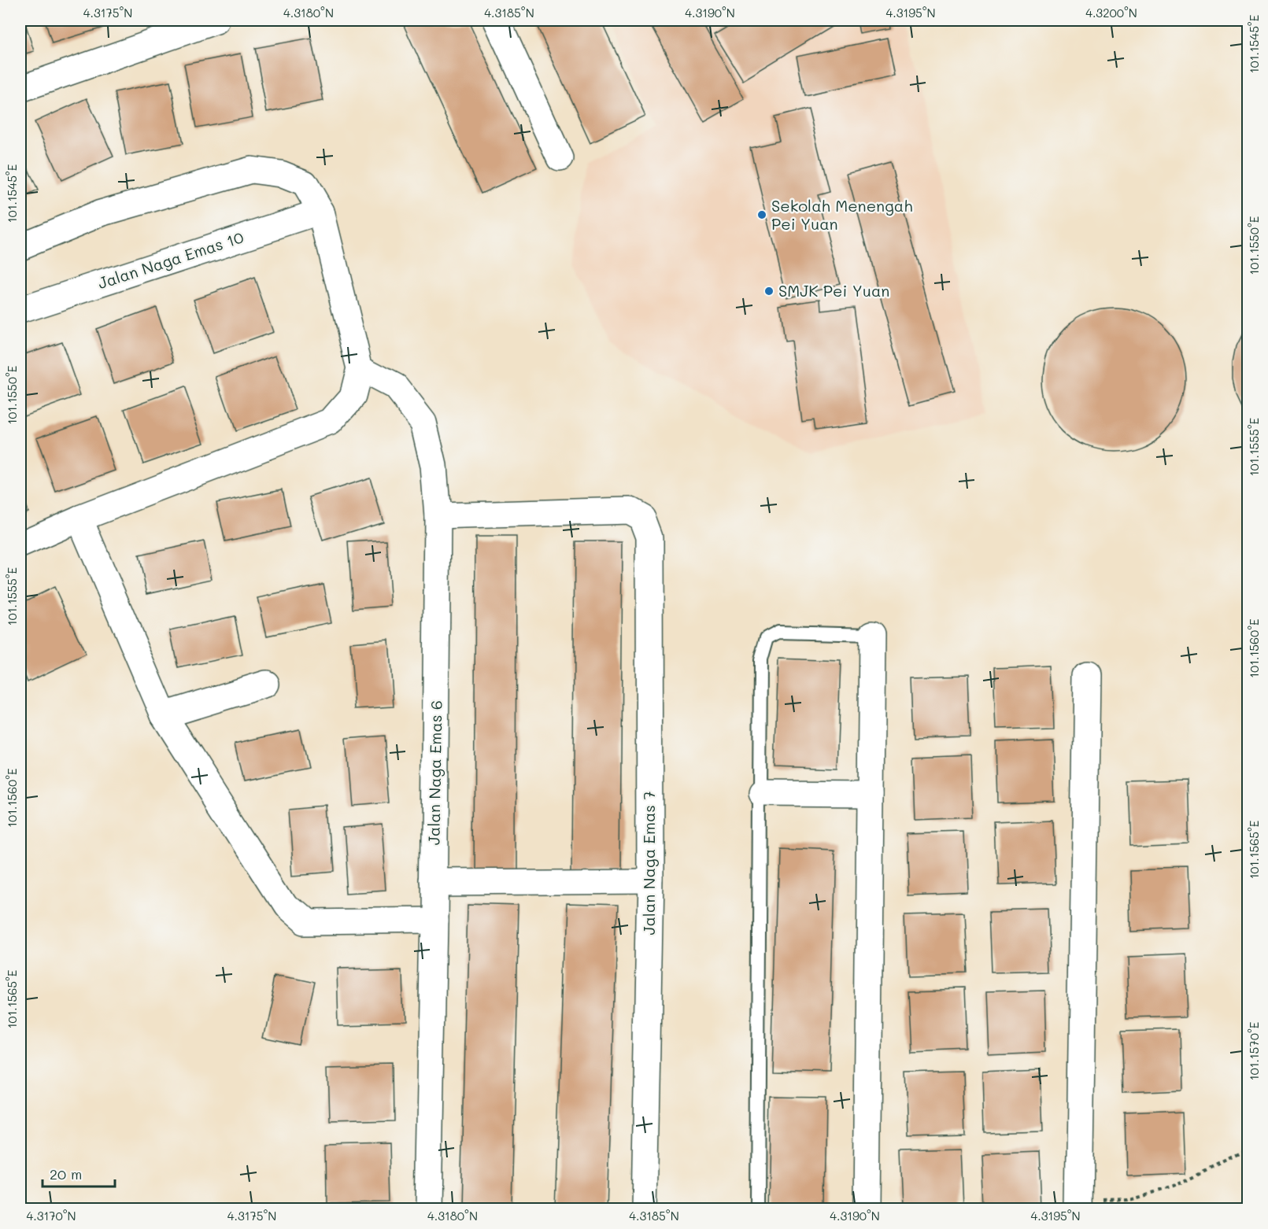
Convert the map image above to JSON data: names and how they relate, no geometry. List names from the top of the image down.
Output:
{
  "streets": {
    "street": ["Jalan Naga Emas 10", "Jalan Naga Emas 6", "Jalan Naga Emas 7"]
  },
  "crossings": [
    ["Jalan Naga Emas 6", "Jalan Naga Emas 7"]
  ],
  "places": ["Sekolah Menengah Pei Yuan", "SMJK Pei Yuan"],
  "scale_bar": "20 m",
  "coordinates": [
    "4.3175°N",
    "4.3180°N",
    "4.3185°N",
    "4.3190°N",
    "4.3195°N",
    "4.3200°N",
    "101.1545°E",
    "101.1550°E",
    "101.1555°E",
    "101.1560°E",
    "101.1565°E",
    "101.1570°E",
    "4.3170°N"
  ]
}
